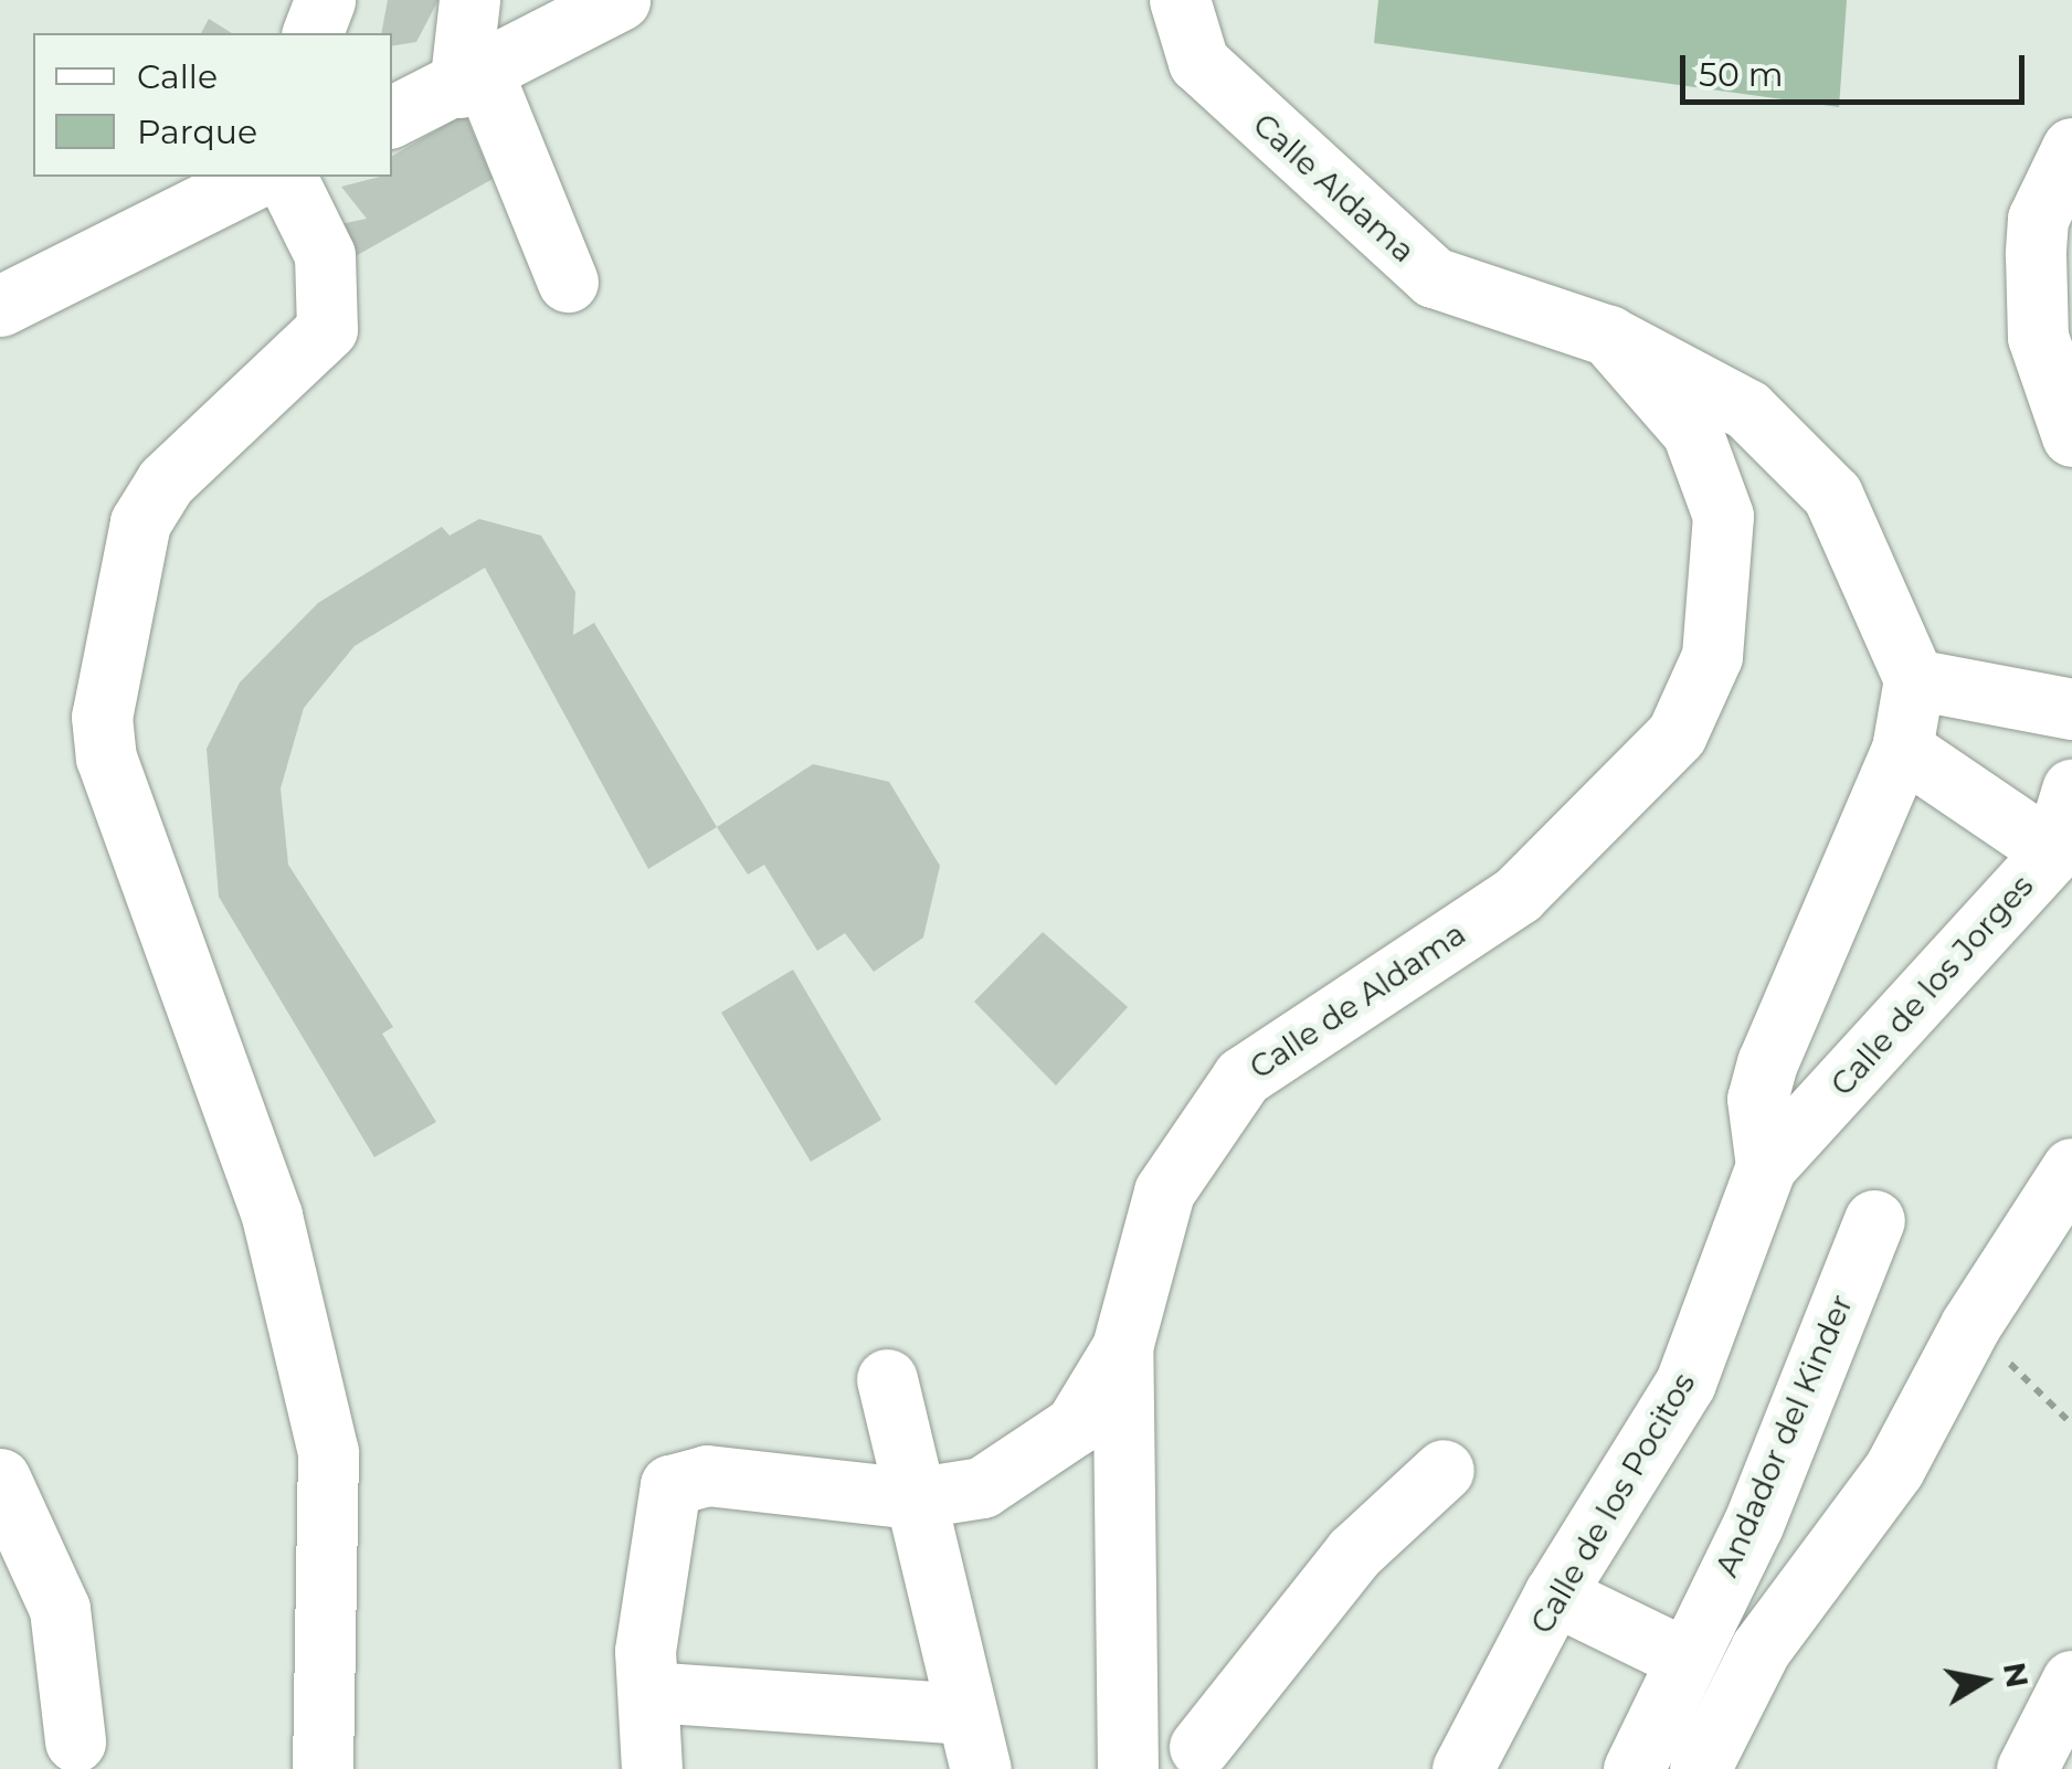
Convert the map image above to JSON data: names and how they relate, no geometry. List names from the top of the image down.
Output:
{
  "streets": {
    "street": [
      "Calle Aldama",
      "Calle de los Jorges",
      "Calle de Aldama",
      "Andador del Kinder",
      "Calle de los Pocitos"
    ]
  },
  "crossings": [
    ["Calle Aldama", "Calle de Aldama"],
    ["Calle de los Jorges", "Calle de los Pocitos"]
  ],
  "legend": ["Calle", "Parque"],
  "scale_bar": "50 m",
  "north": "right"
}
